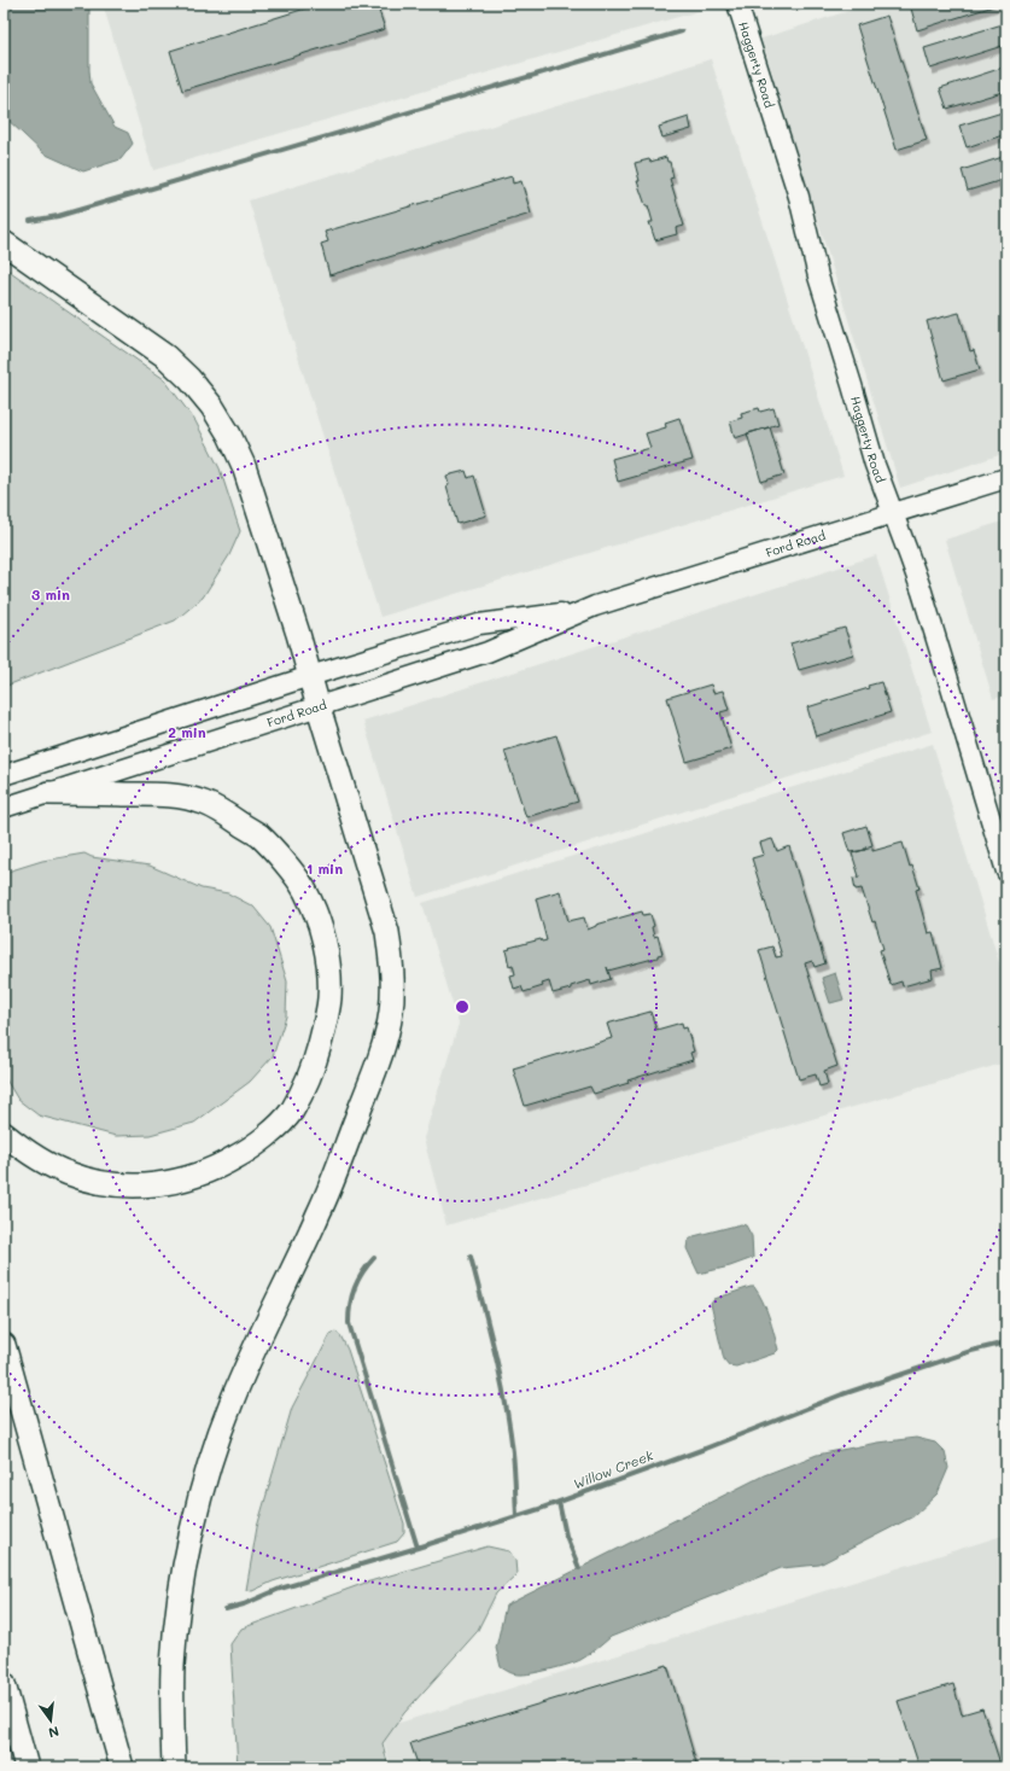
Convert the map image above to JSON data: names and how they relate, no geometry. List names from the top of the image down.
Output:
{
  "streets": {
    "main road": ["Haggerty Road", "Ford Road"]
  },
  "crossings": [
    ["Haggerty Road", "Ford Road"]
  ],
  "water": ["Willow Creek"],
  "north": "bottom",
  "rings": ["3 min", "2 min", "1 min"]
}
